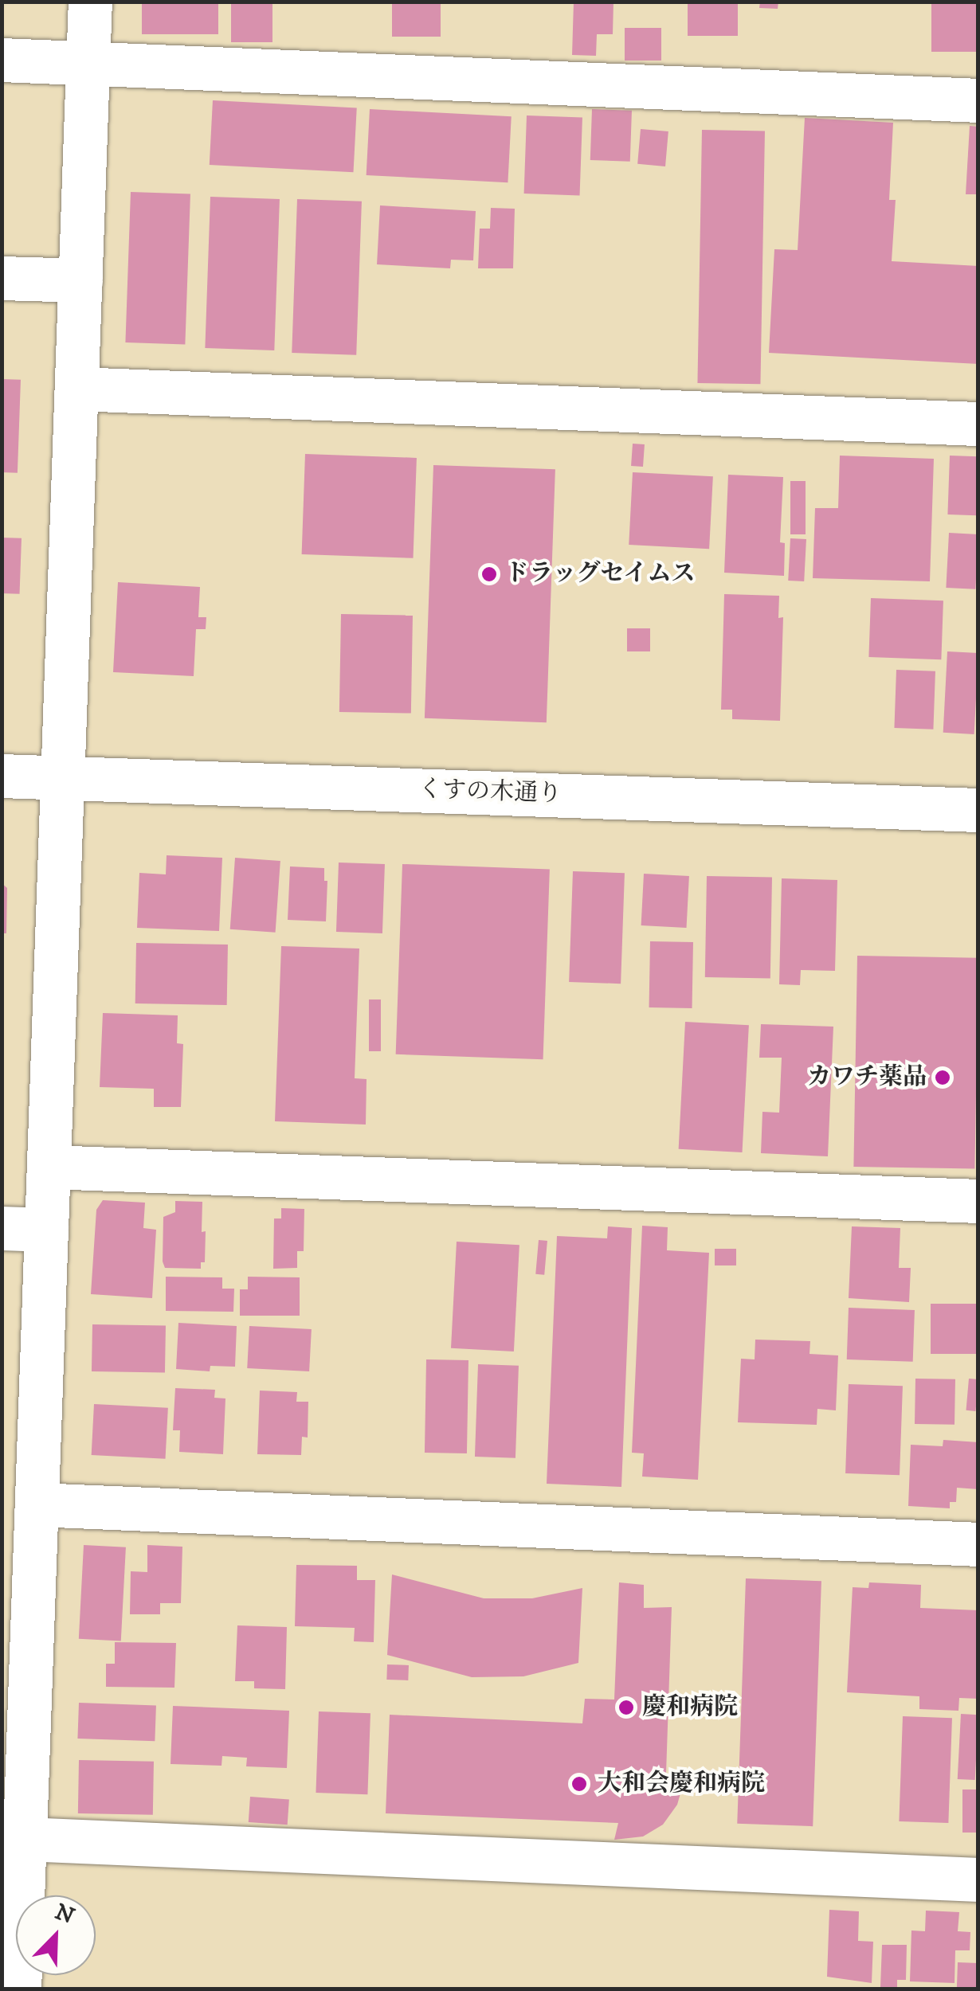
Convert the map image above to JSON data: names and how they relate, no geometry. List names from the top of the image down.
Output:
{
  "streets": {
    "street": ["くすの木通り"]
  },
  "places": [
    "ドラッグセイムス",
    "カワチ薬品",
    "慶和病院",
    "大和会慶和病院"
  ],
  "north": "top right"
}
